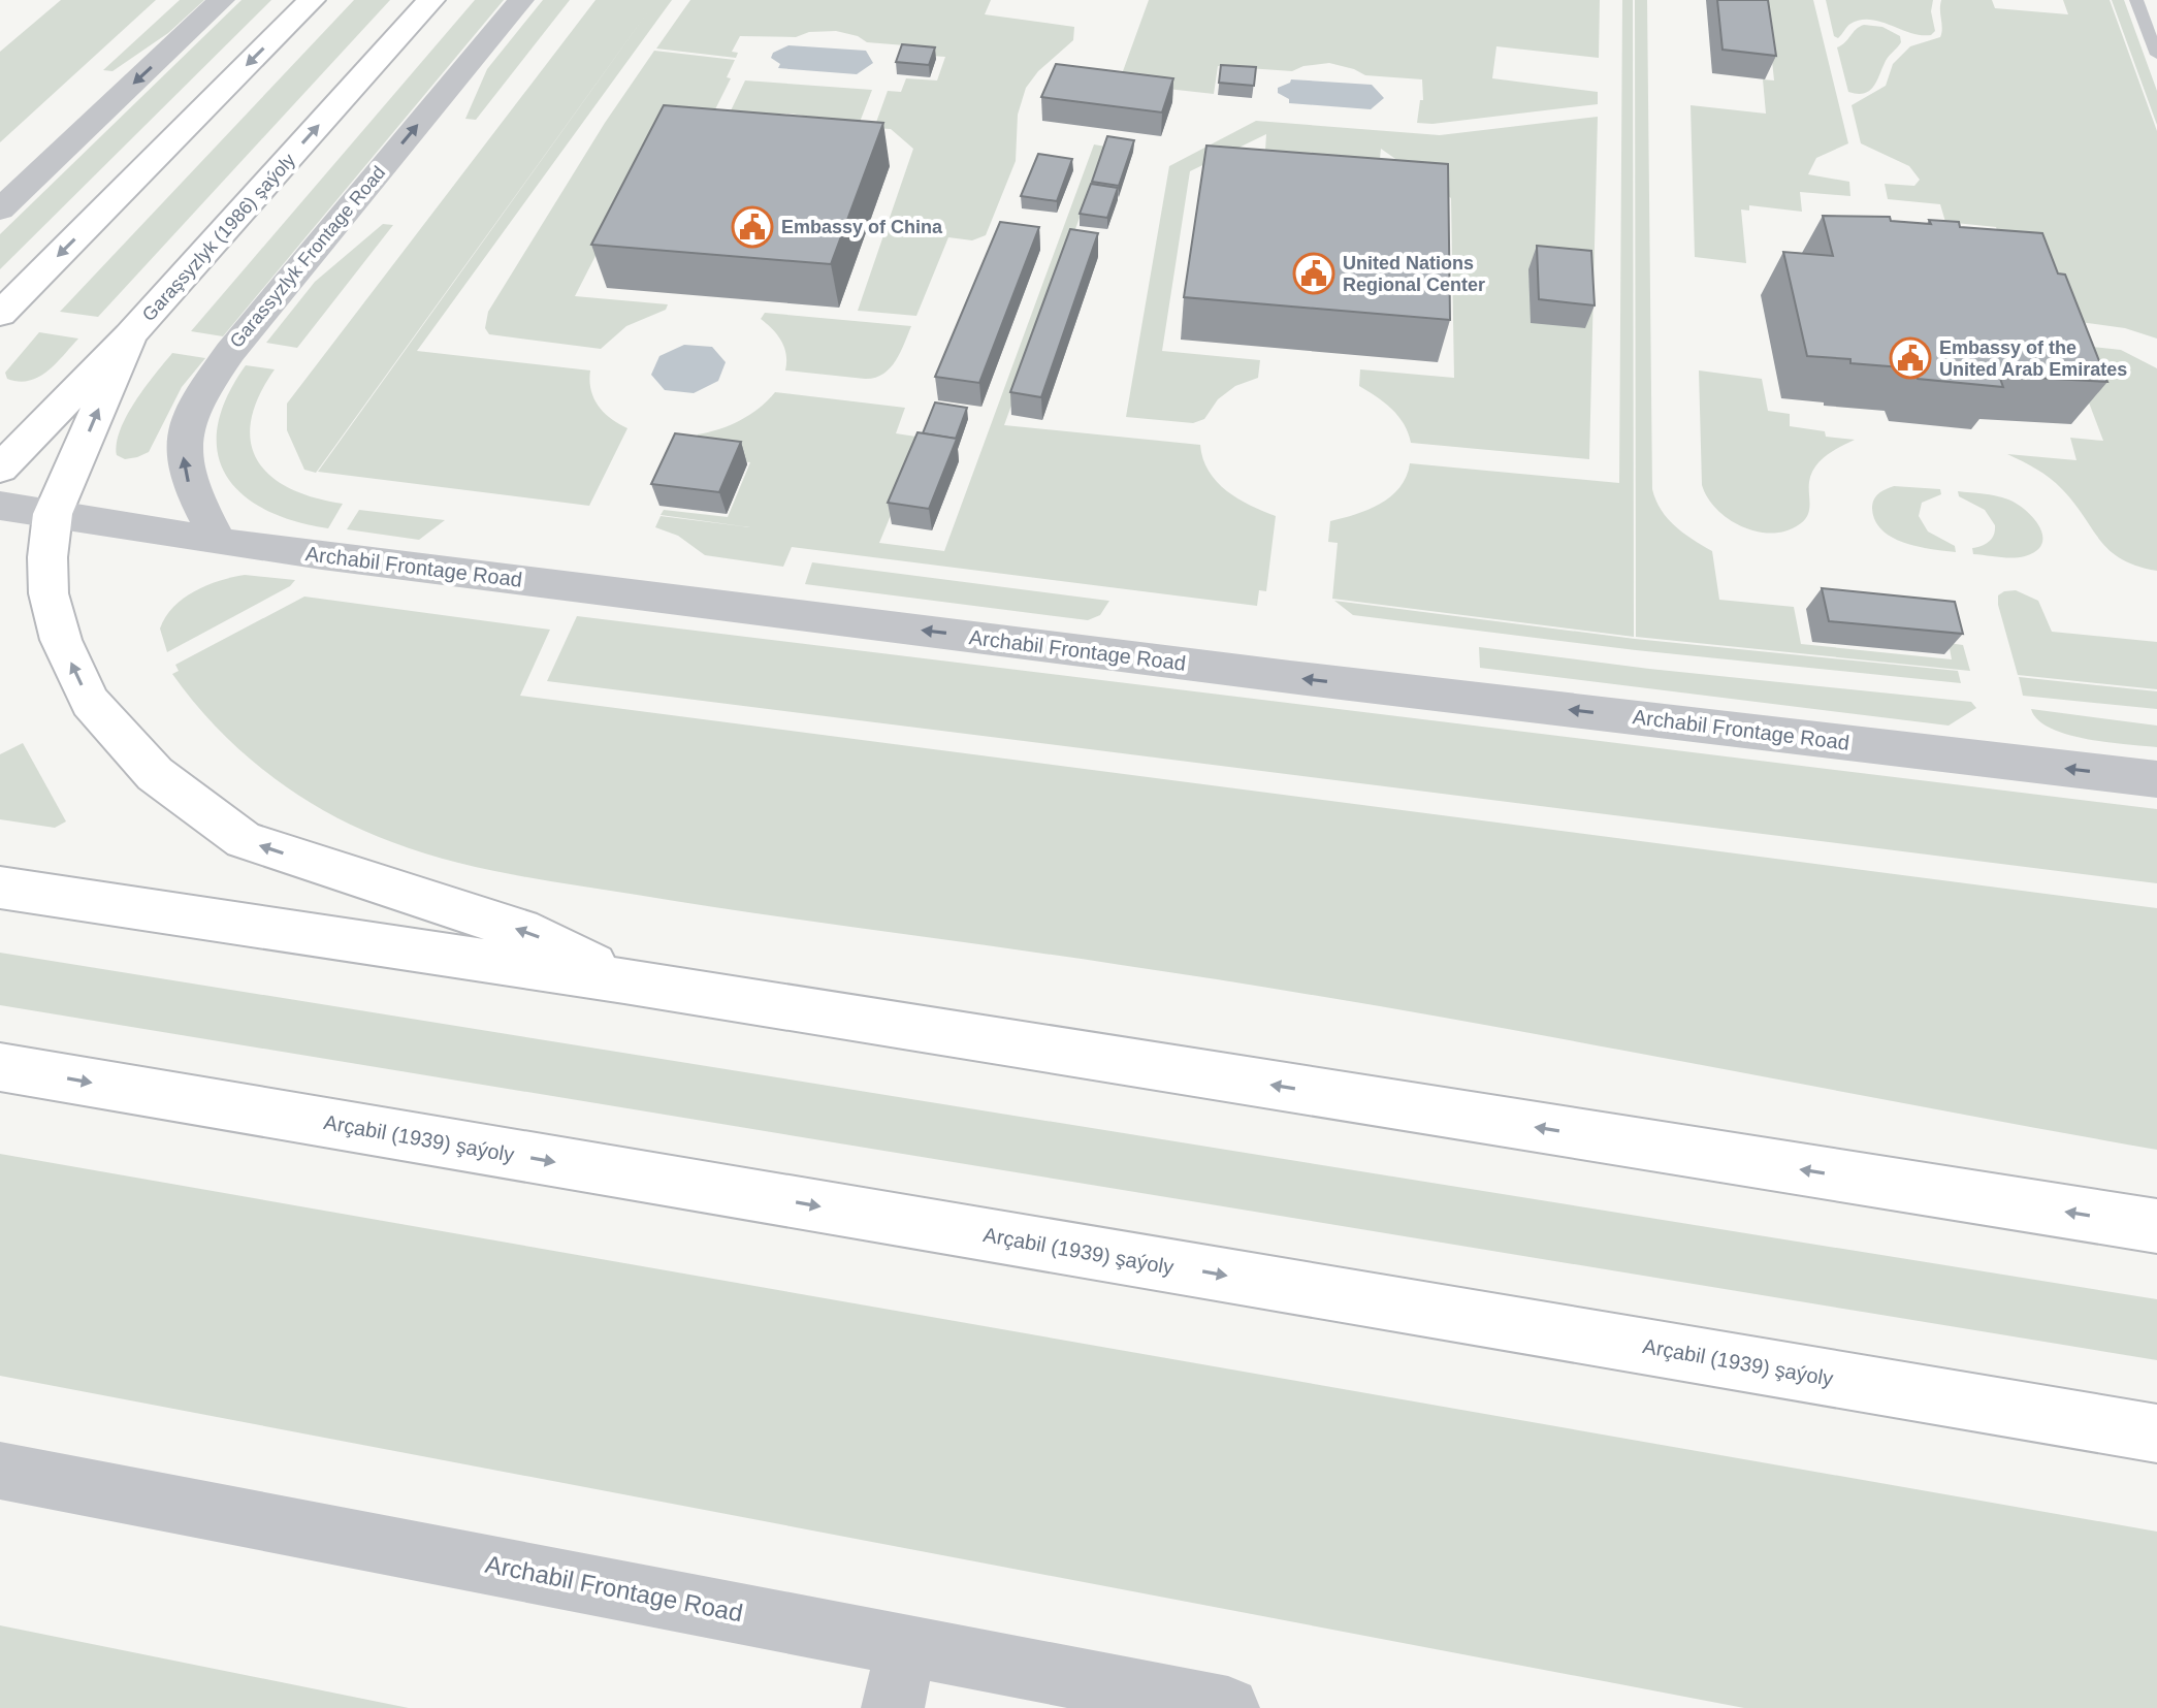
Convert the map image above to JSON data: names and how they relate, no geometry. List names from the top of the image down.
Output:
{
  "streets": {
    "main road": ["Garaşsyzlyk (1986) şaýoly", "Arçabil (1939) şaýoly"],
    "street": ["Garassyzlyk Frontage Road", "Archabil Frontage Road"]
  },
  "crossings": [
    ["Garassyzlyk Frontage Road", "Archabil Frontage Road"]
  ],
  "one_way": ["Archabil Frontage Road"],
  "places": {
    "public building": ["Embassy of China", "United Nations Regional Center", "Embassy of the United Arab Emirates"]
  }
}
